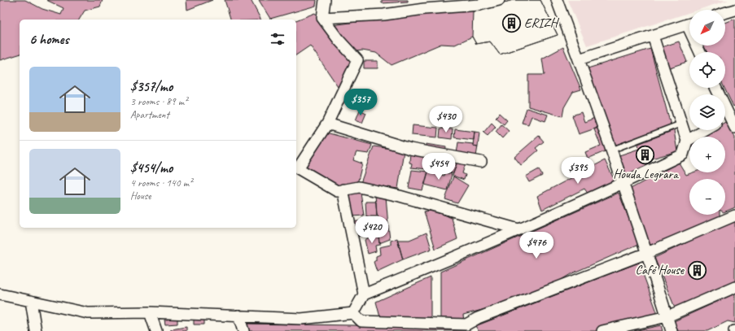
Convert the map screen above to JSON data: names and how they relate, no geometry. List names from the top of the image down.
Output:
{
  "places": {
    "building": ["ERIZH", "Houda Legrara", "Café House"]
  },
  "north": "bottom left",
  "page": {
    "map_buttons": ["+", "−"],
    "heading": "6 homes",
    "list": [
      {
        "name": "$357/mo",
        "note": "3 rooms · 89 m² · Apartment"
      },
      {
        "name": "$454/mo",
        "note": "4 rooms · 140 m² · House"
      }
    ],
    "price": [
      "$357",
      "$430",
      "$454",
      "$395",
      "$420",
      "$476"
    ]
  }
}
